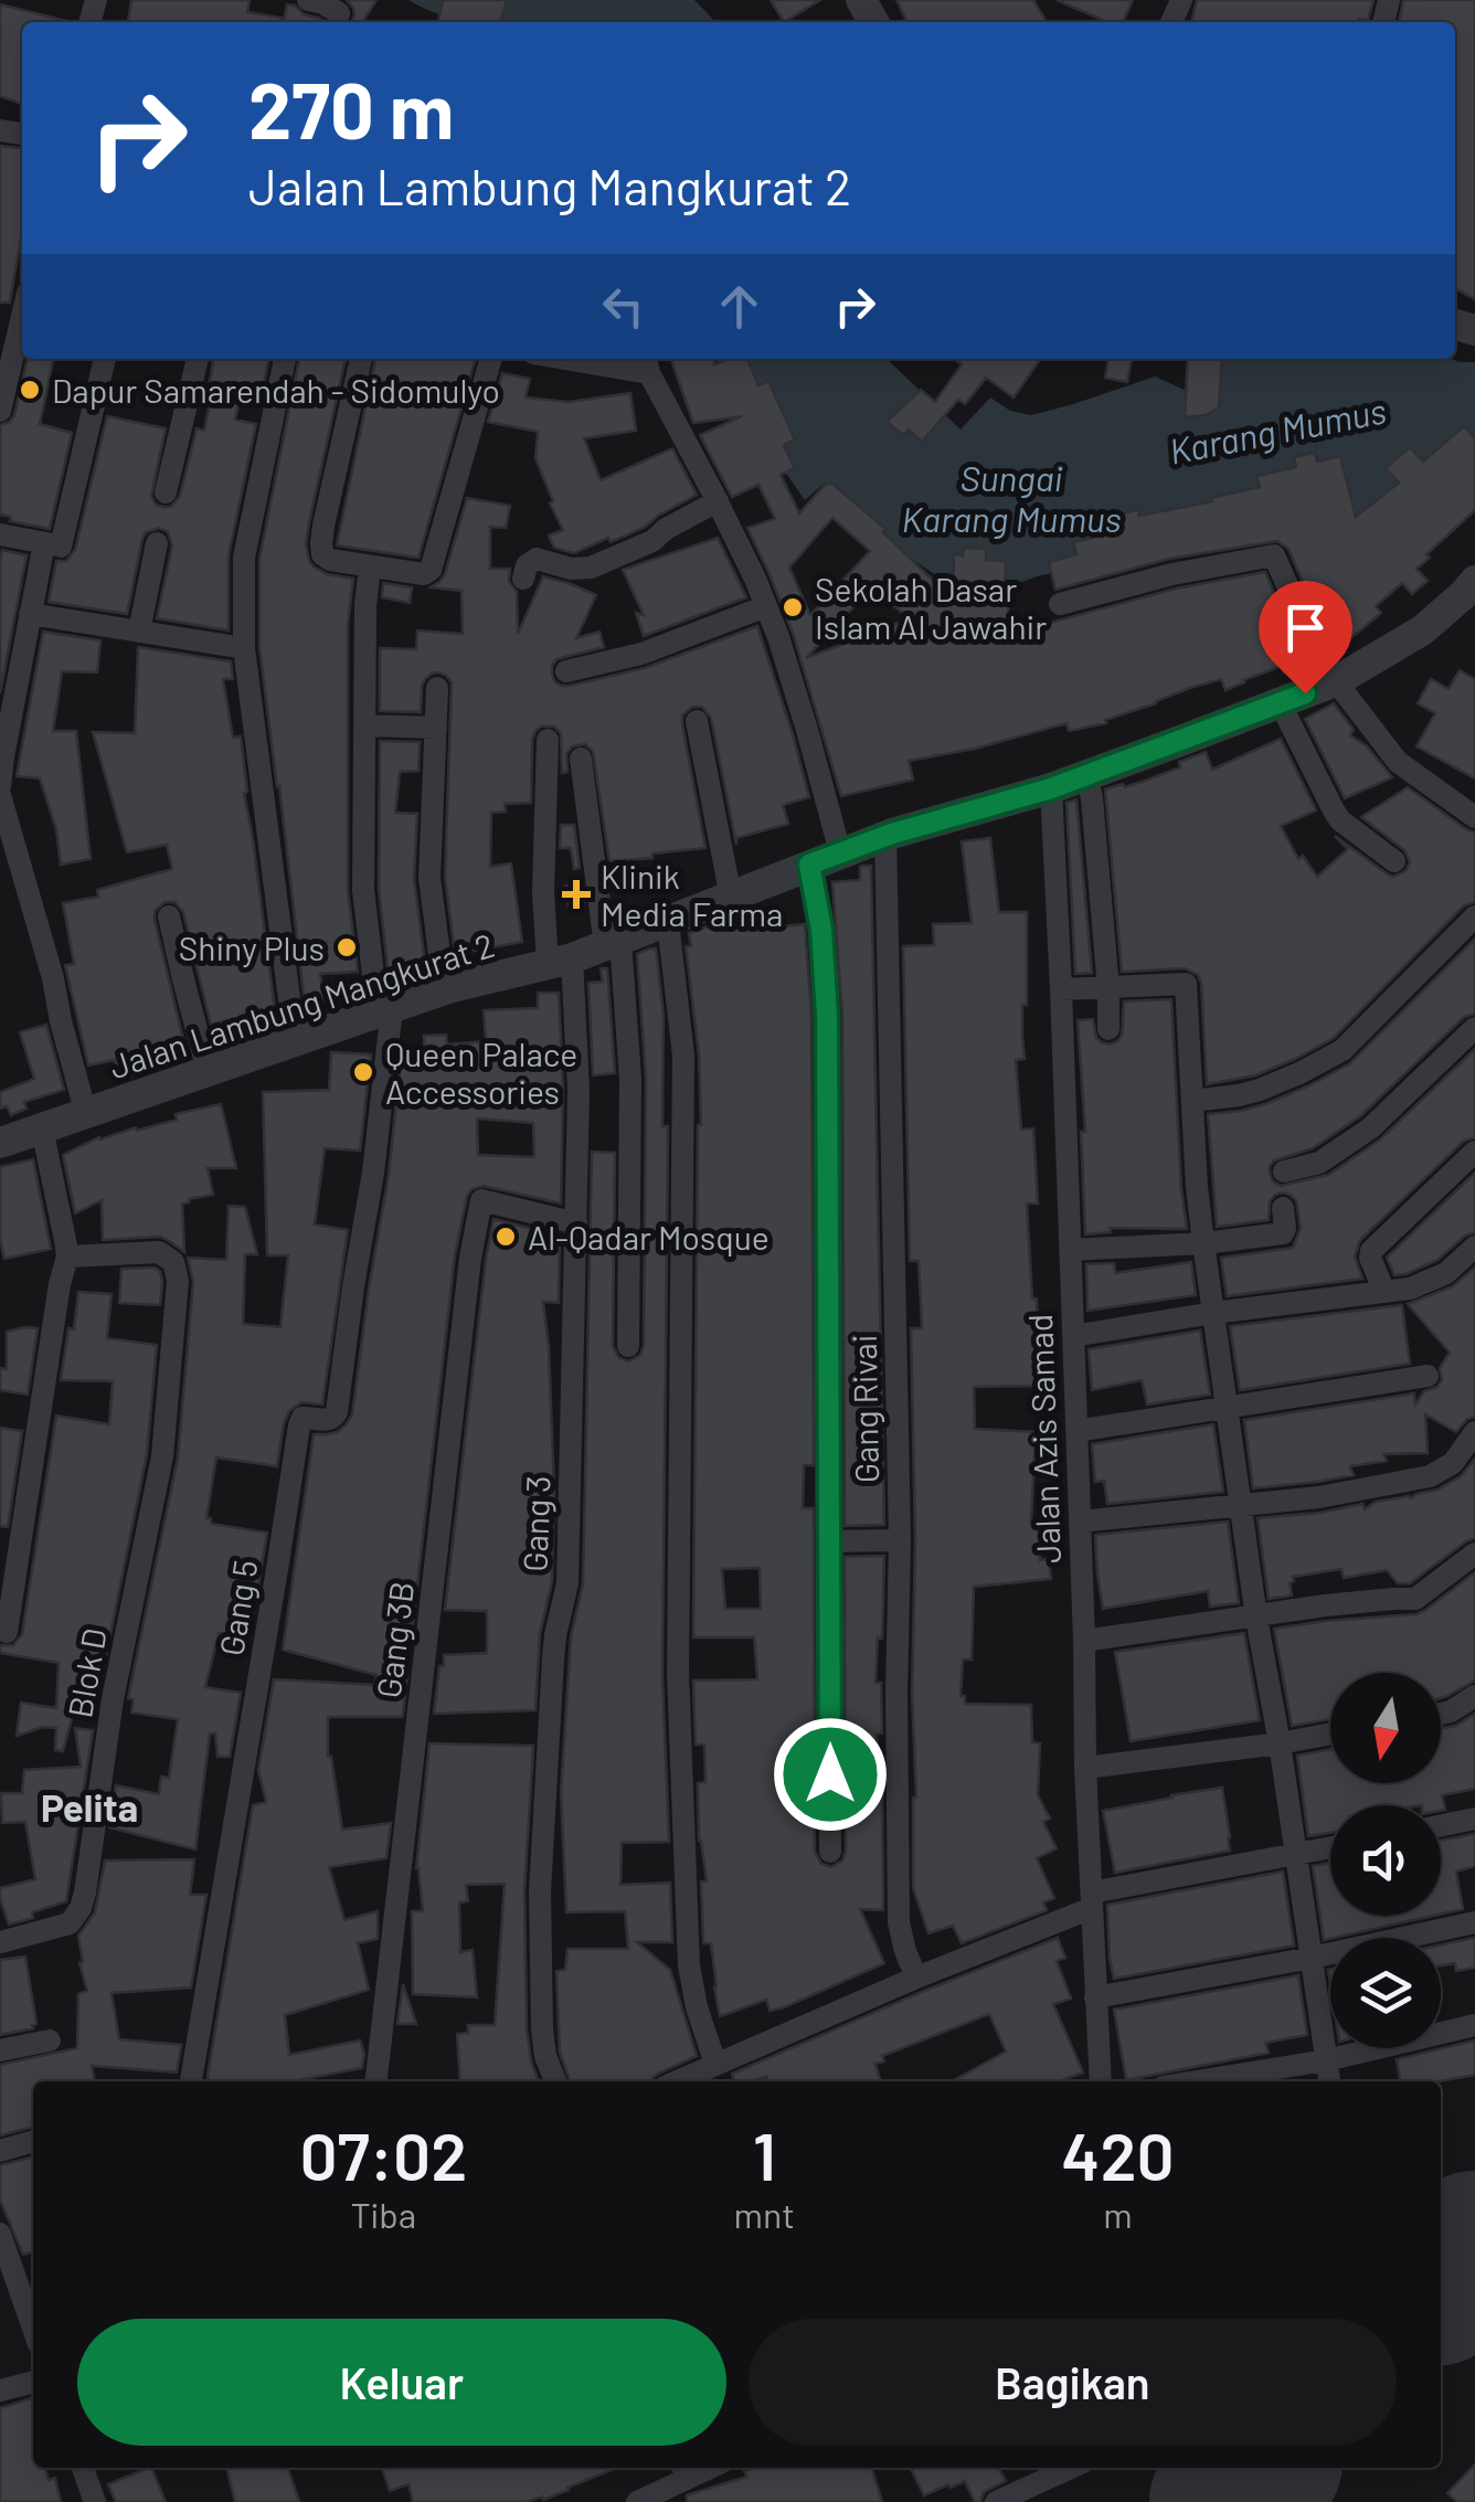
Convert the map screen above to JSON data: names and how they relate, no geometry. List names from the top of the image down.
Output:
{
  "streets": {
    "street": [
      "Jalan Lambung Mangkurat 2",
      "Gang Rivai",
      "Jalan Azis Samad",
      "Gang 3",
      "Gang 5",
      "Gang 3B",
      "Blok D"
    ]
  },
  "crossings": [
    ["Jalan Lambung Mangkurat 2", "Gang Rivai"],
    ["Jalan Lambung Mangkurat 2", "Jalan Azis Samad"],
    ["Jalan Lambung Mangkurat 2", "Gang 3"],
    ["Jalan Lambung Mangkurat 2", "Gang 5"],
    ["Gang 3", "Gang 3B"]
  ],
  "districts": ["Pelita"],
  "water": ["Karang Mumus", "Sungai Karang Mumus"],
  "places": {
    "other": [
      "Dapur Samarendah - Sidomulyo",
      "Sekolah Dasar Islam Al Jawahir",
      "Shiny Plus",
      "Queen Palace Accessories",
      "Al-Qadar Mosque"
    ],
    "health": ["Klinik Media Farma"]
  },
  "north": "bottom",
  "page": {
    "turn": ["270 m", "Jalan Lambung Mangkurat 2"],
    "eta": [
      "07:02",
      "Tiba",
      "1",
      "mnt",
      "420",
      "m"
    ],
    "buttons": ["Keluar", "Bagikan"]
  }
}
